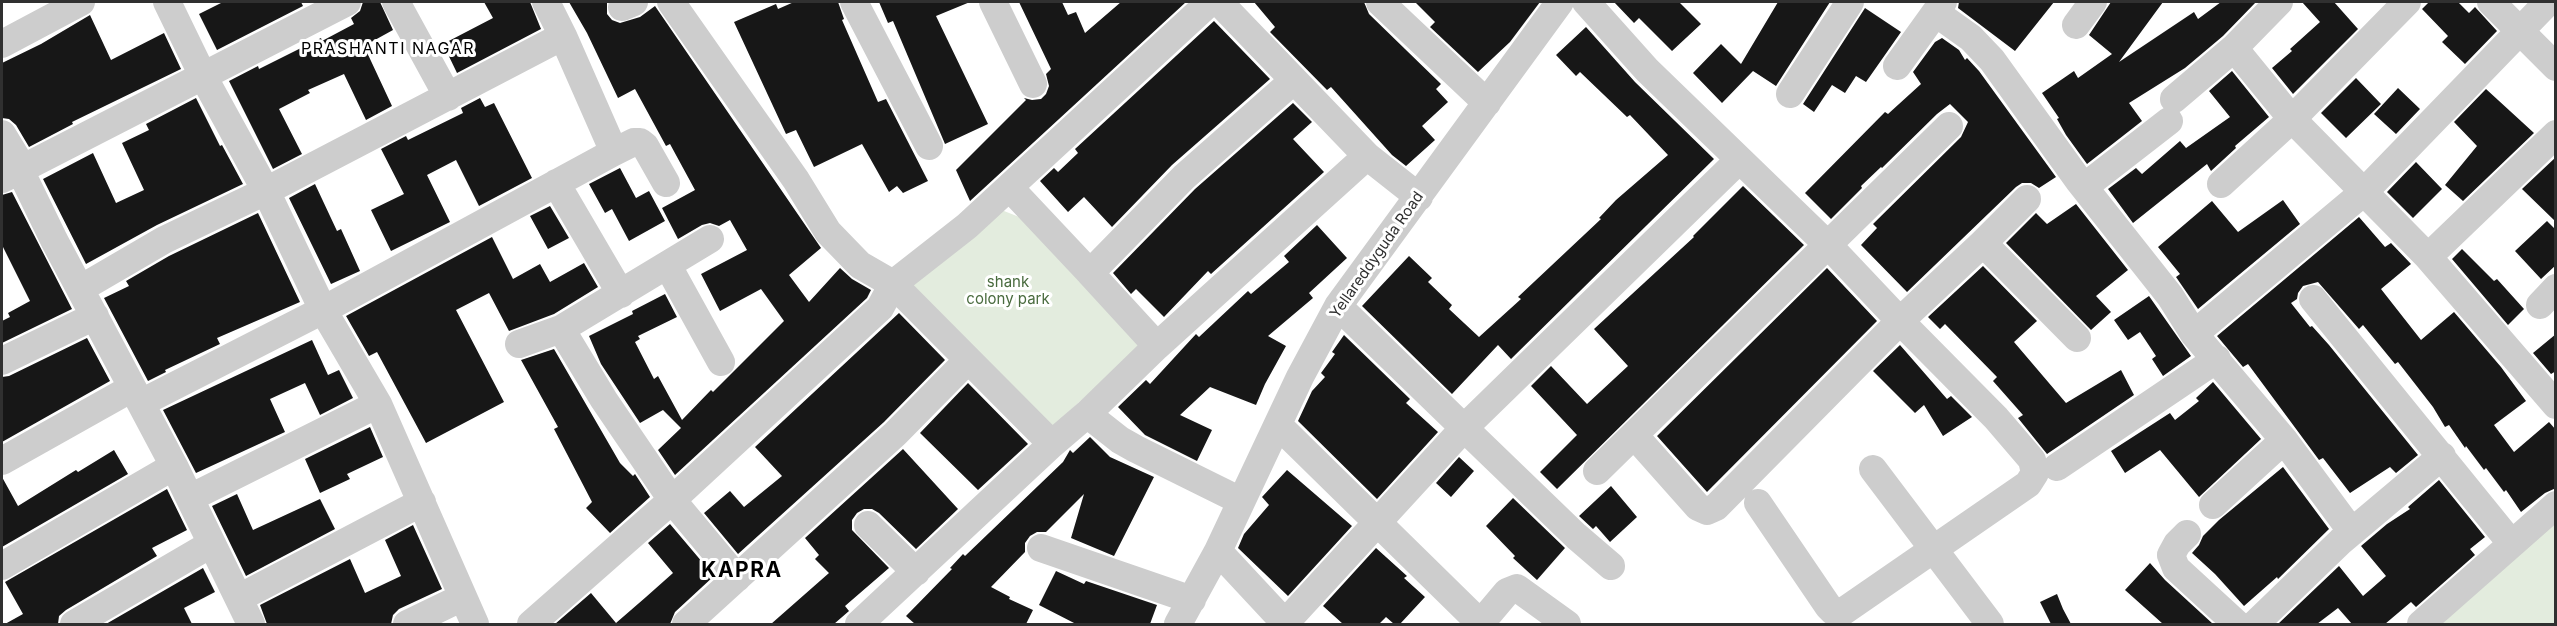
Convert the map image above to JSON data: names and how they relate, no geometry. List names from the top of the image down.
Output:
{
  "streets": {
    "street": ["Yellareddyguda Road"]
  },
  "districts": ["PRASHANTI NAGAR", "KAPRA"],
  "parks": ["shank colony park"]
}
